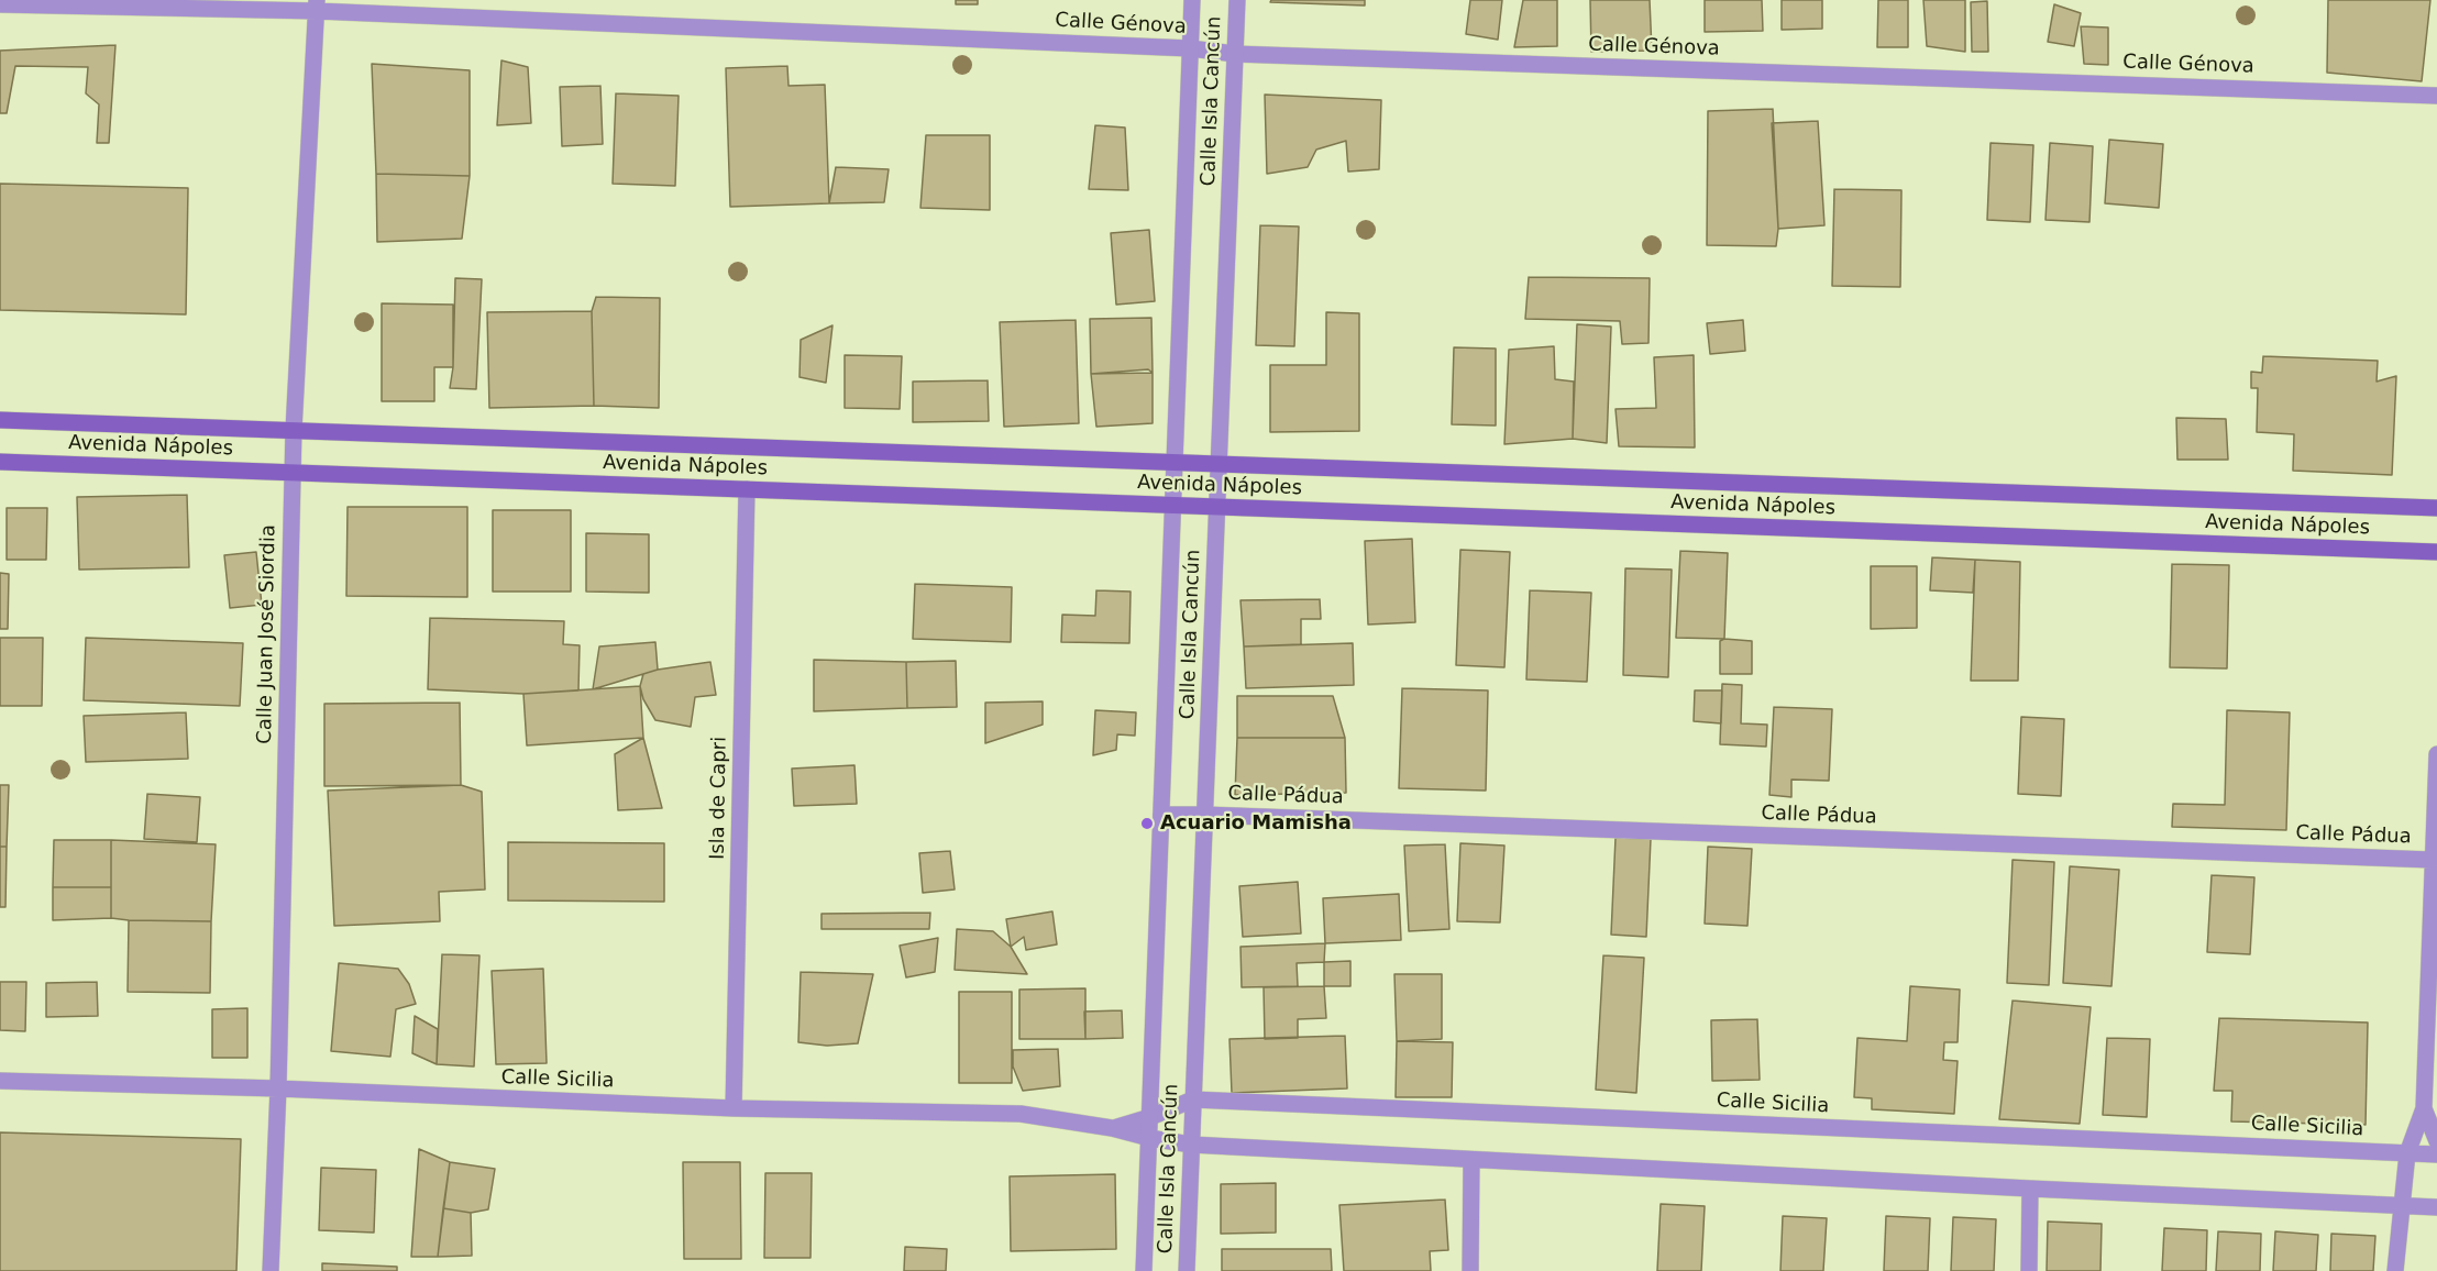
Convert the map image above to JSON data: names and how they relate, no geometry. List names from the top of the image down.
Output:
{
  "streets": {
    "main road": ["Avenida Nápoles"],
    "street": [
      "Calle Génova",
      "Calle Isla Cancún",
      "Calle Juan José Siordia",
      "Calle Pádua",
      "Isla de Capri",
      "Calle Sicilia"
    ]
  },
  "crossings": [
    ["Calle Génova", "Calle Isla Cancún"],
    ["Calle Génova", "Calle Juan José Siordia"],
    ["Calle Isla Cancún", "Avenida Nápoles"],
    ["Calle Isla Cancún", "Calle Pádua"],
    ["Calle Isla Cancún", "Calle Sicilia"],
    ["Avenida Nápoles", "Calle Juan José Siordia"],
    ["Avenida Nápoles", "Isla de Capri"],
    ["Calle Juan José Siordia", "Calle Sicilia"],
    ["Isla de Capri", "Calle Sicilia"]
  ],
  "places": ["Acuario Mamisha"]
}
